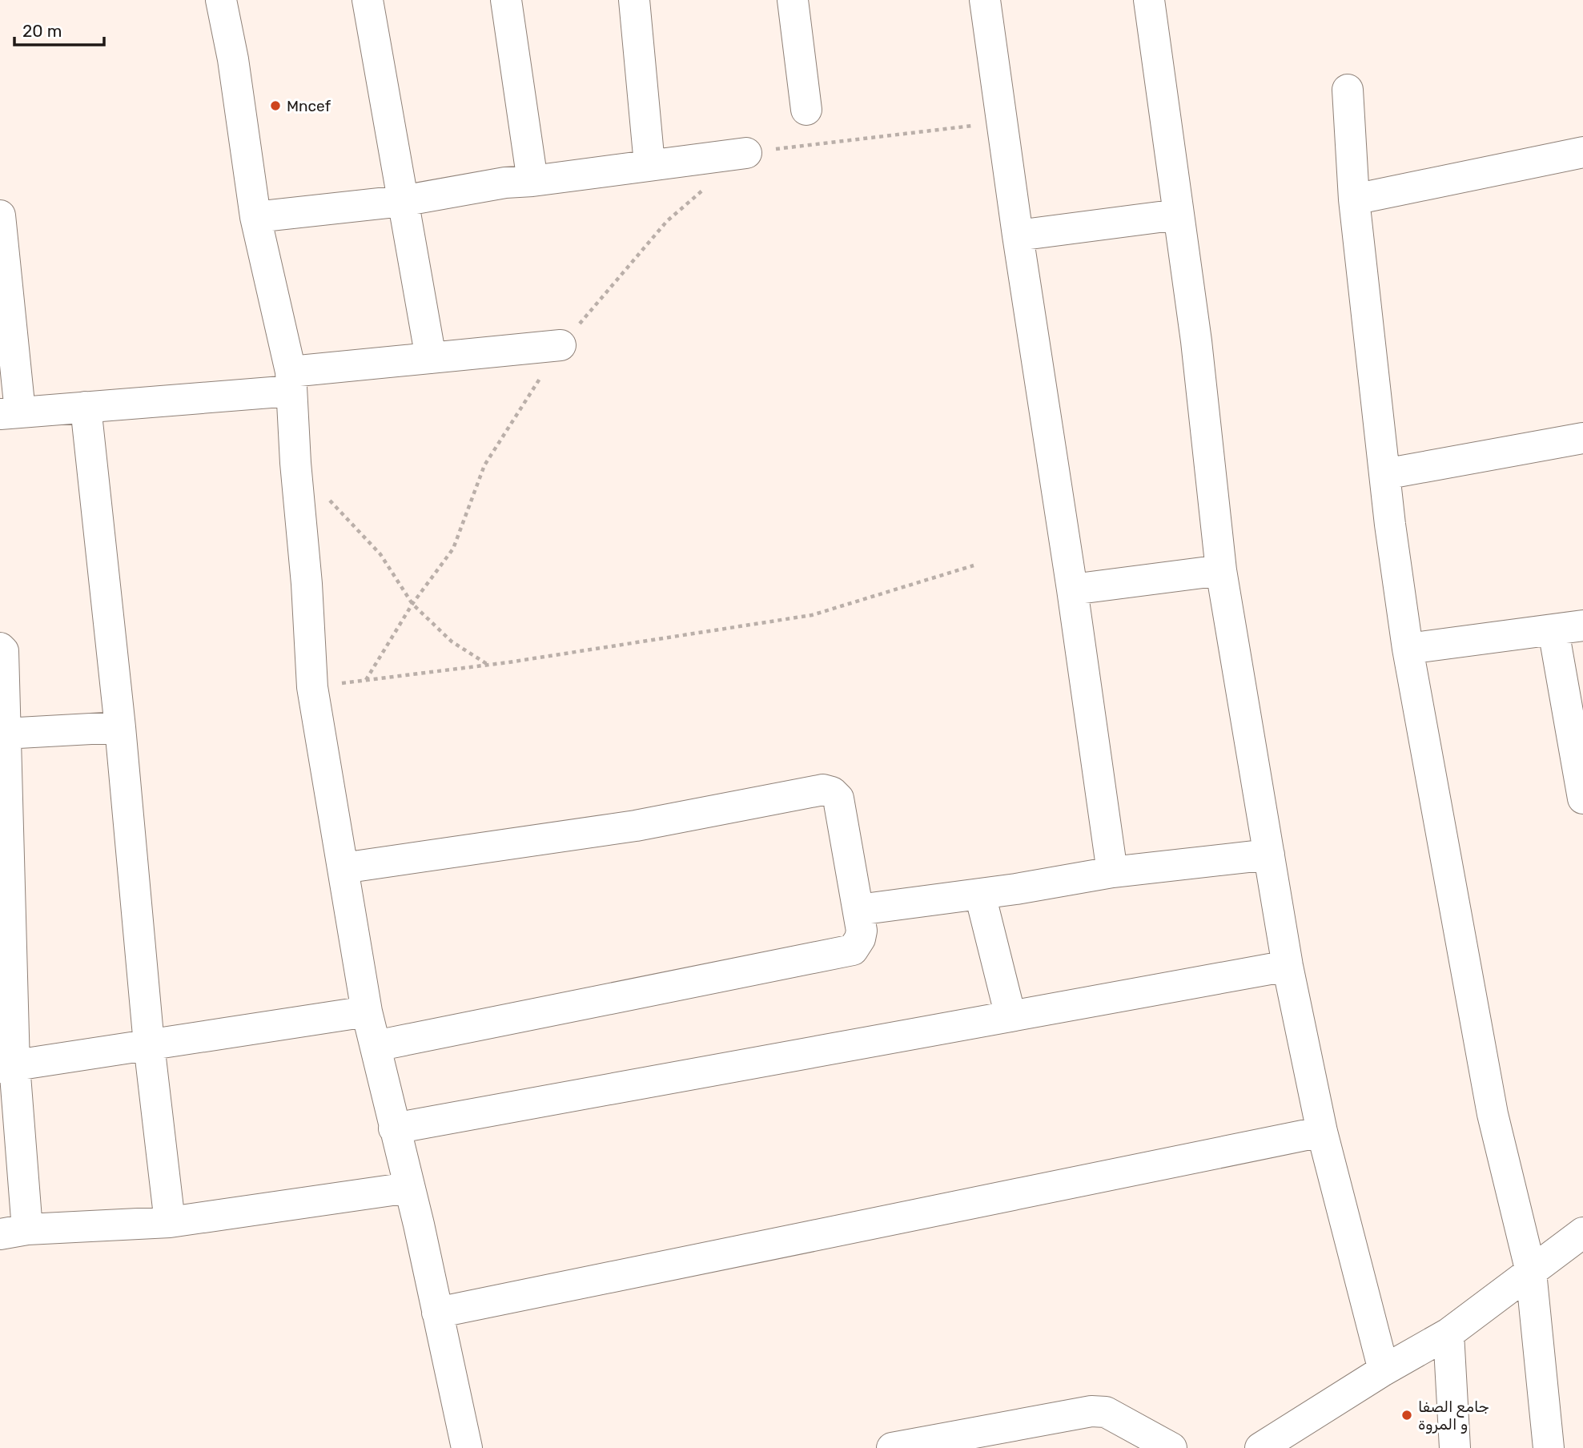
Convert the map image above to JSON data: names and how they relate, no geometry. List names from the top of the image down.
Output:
{
  "places": ["Mncef", "جامع الصفا و المروة"],
  "scale_bar": "20 m"
}
